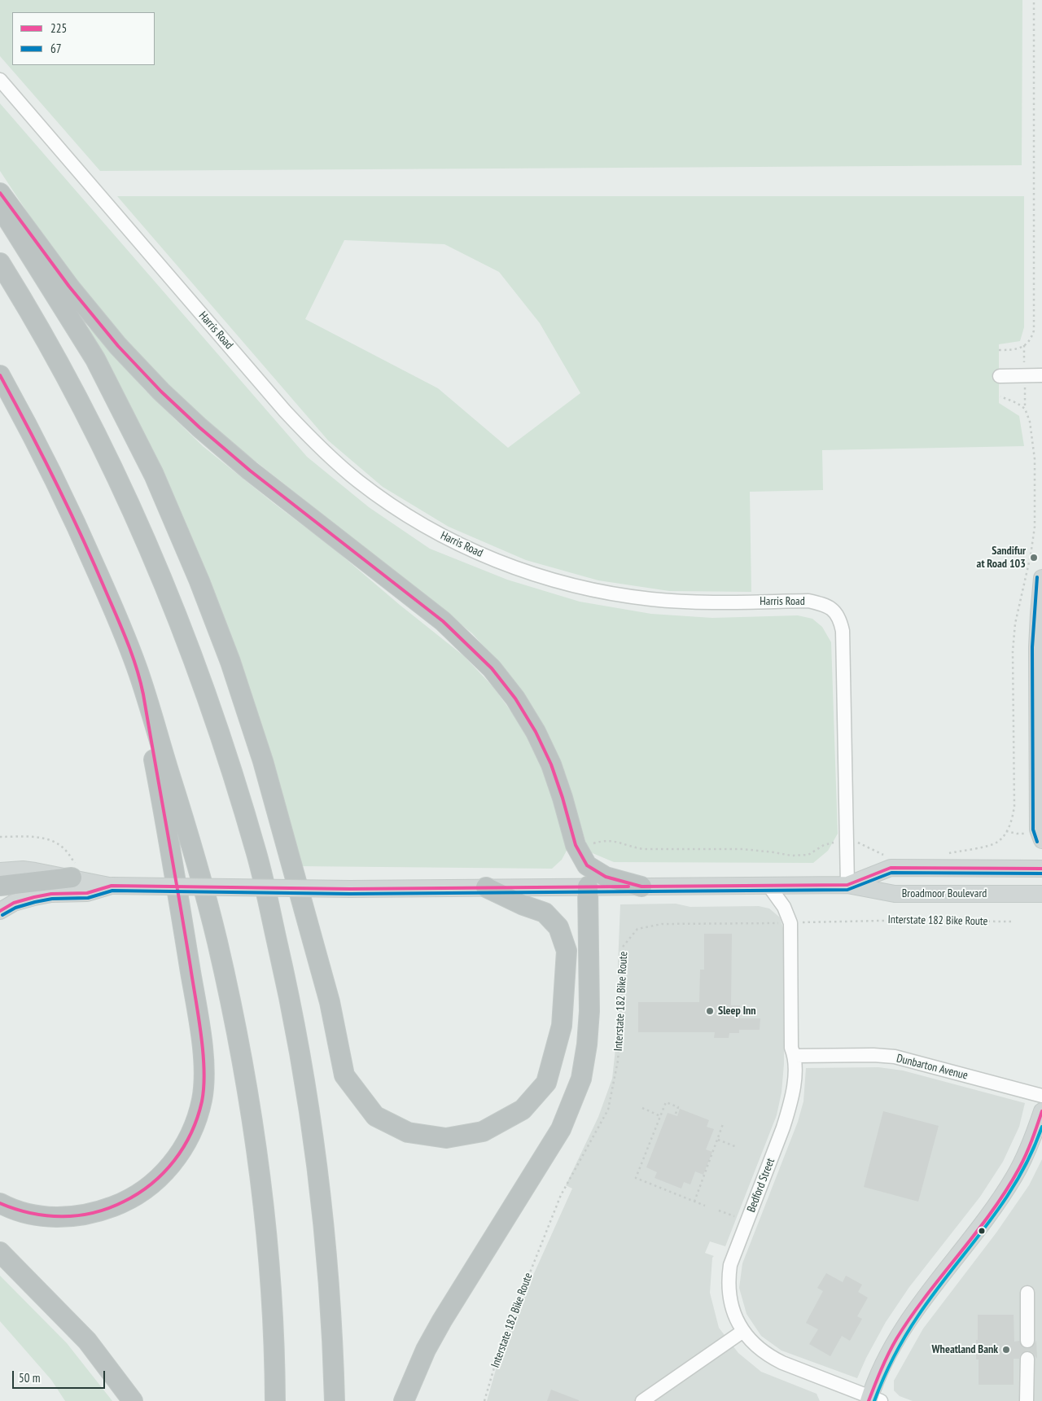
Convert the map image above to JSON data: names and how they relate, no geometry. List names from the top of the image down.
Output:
{
  "streets": {
    "main road": ["Broadmoor Boulevard"],
    "street": ["Harris Road", "Dunbarton Avenue", "Bedford Street"],
    "path": ["Interstate 182 Bike Route"]
  },
  "crossings": [
    ["Harris Road", "Broadmoor Boulevard"],
    ["Broadmoor Boulevard", "Bedford Street"],
    ["Interstate 182 Bike Route", "Bedford Street"],
    ["Dunbarton Avenue", "Bedford Street"]
  ],
  "places": ["Sandifur at Road 103", "Sleep Inn", "Wheatland Bank"],
  "lines": ["transit line 225", "transit line 67"],
  "legend": ["225", "67"],
  "scale_bar": "50 m"
}
